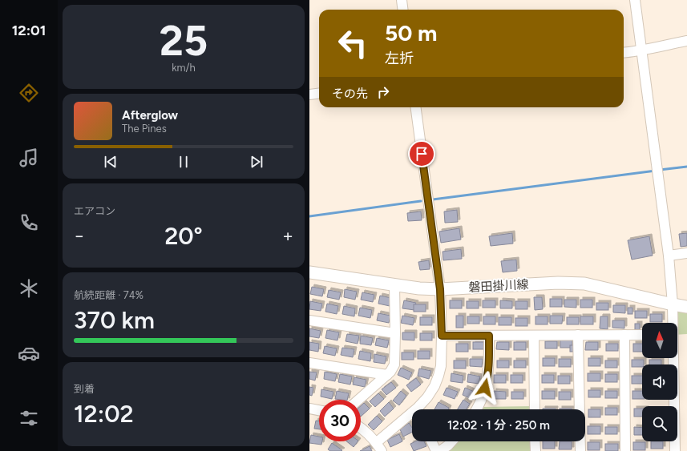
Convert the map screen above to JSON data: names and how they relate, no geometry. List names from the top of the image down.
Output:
{
  "streets": {
    "main road": ["磐田掛川線"]
  },
  "north": "top",
  "page": {
    "tabs": "12:01",
    "tile": [
      ["25", "km/h"],
      "エアコン",
      ["航続距離 · 74%", "370 km"],
      ["到着", "12:02"]
    ],
    "turn": ["50 m", "左折"],
    "then": "その先",
    "song": ["Afterglow", "The Pines"],
    "heat": ["−", "20°", "+"],
    "limit": "30",
    "trip": "12:02 · 1 分 · 250 m"
  }
}
